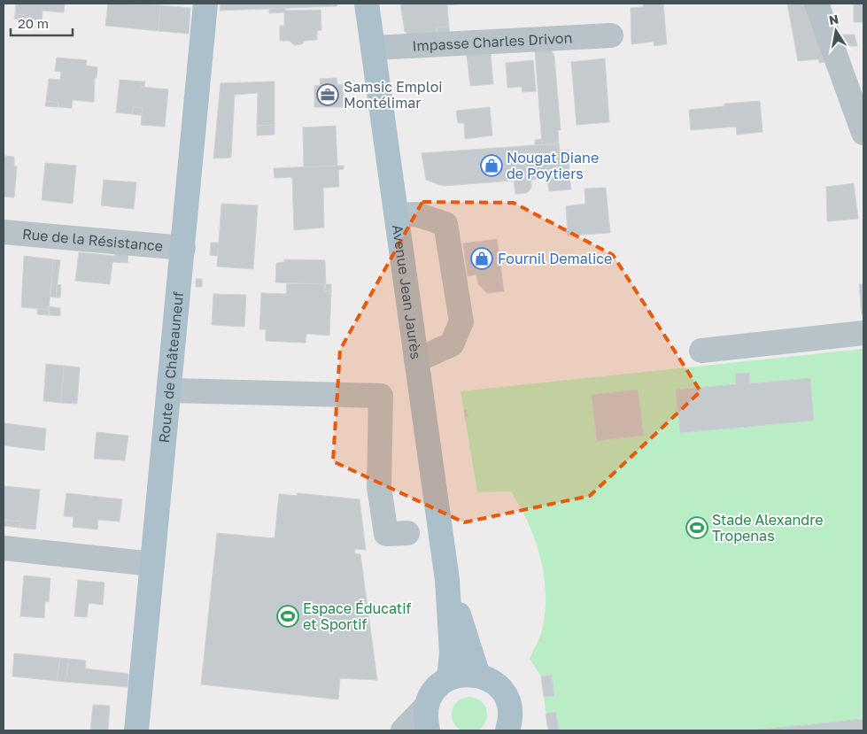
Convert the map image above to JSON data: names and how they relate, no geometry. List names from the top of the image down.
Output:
{
  "streets": {
    "main road": ["Avenue Jean Jaurès", "Route de Châteauneuf"],
    "street": ["Impasse Charles Drivon", "Rue de la Résistance"]
  },
  "crossings": [
    ["Impasse Charles Drivon", "Avenue Jean Jaurès"],
    ["Rue de la Résistance", "Route de Châteauneuf"]
  ],
  "places": {
    "office": ["Samsic Emploi Montélimar"],
    "shop": ["Nougat Diane de Poytiers", "Fournil Demalice"],
    "sports": ["Stade Alexandre Tropenas", "Espace Éducatif et Sportif"]
  },
  "scale_bar": "20 m",
  "north": "top"
}
